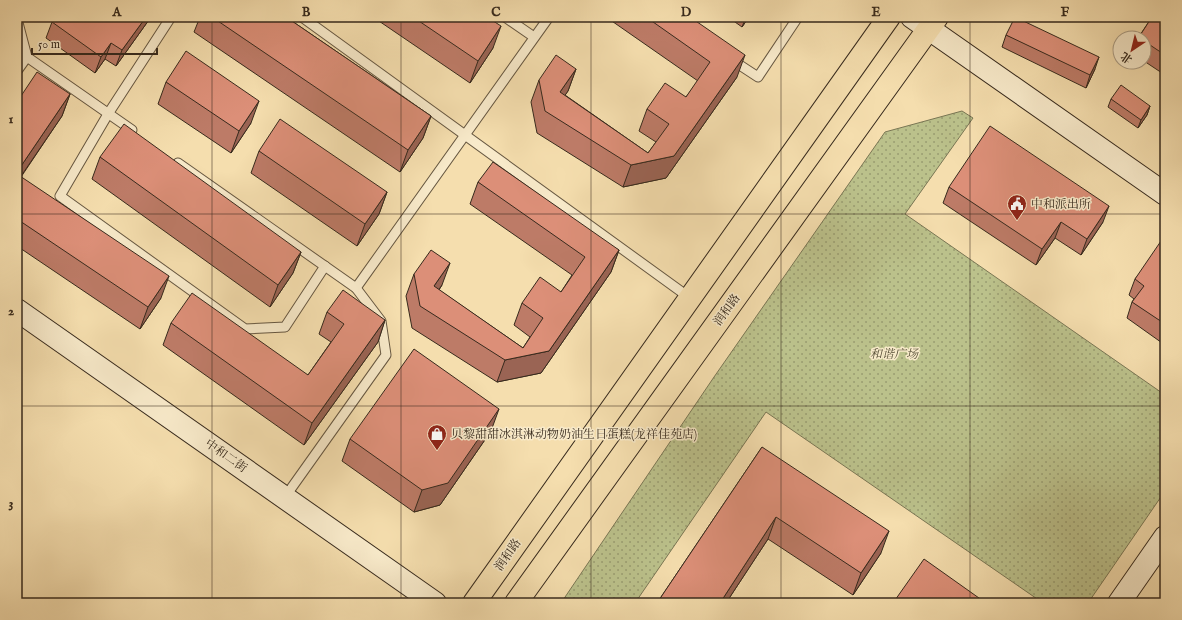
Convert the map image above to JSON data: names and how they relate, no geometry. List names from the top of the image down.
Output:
{
  "streets": {
    "main road": ["润和路"],
    "street": ["中和二街"]
  },
  "parks": ["和谐广场"],
  "places": {
    "public building": ["中和派出所"],
    "shop": ["贝黎甜甜冰淇淋动物奶油生日蛋糕(龙祥佳苑店)"]
  },
  "scale_bar": "50 m",
  "north": "bottom left",
  "grid": {
    "columns": [
      "A",
      "B",
      "C",
      "D",
      "E",
      "F"
    ],
    "rows": ["1", "2", "3"]
  }
}
